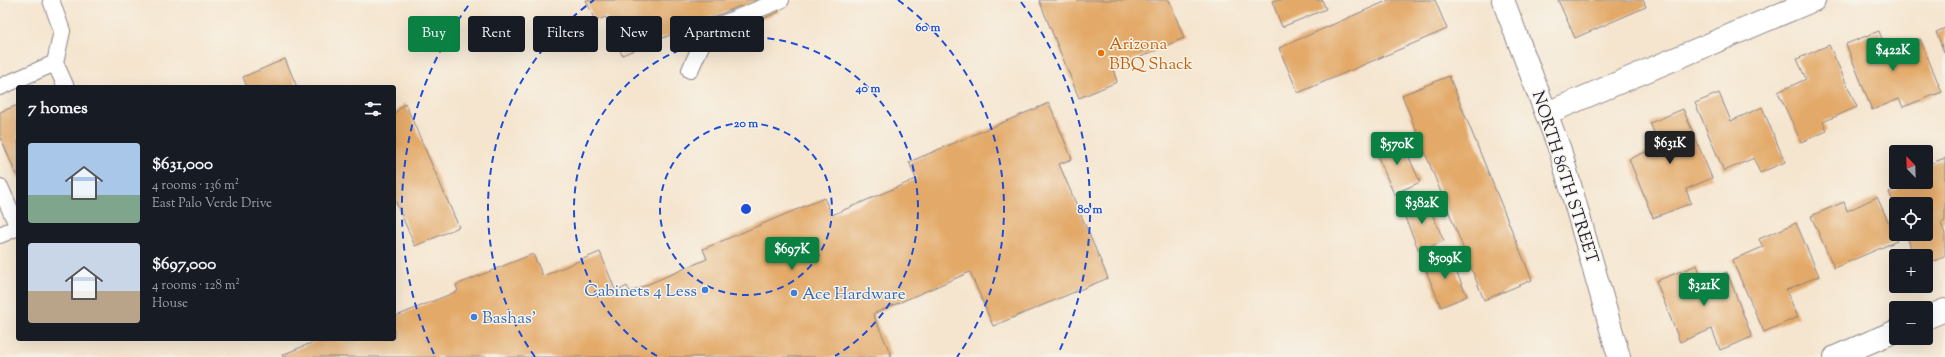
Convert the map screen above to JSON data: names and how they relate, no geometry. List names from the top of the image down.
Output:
{
  "streets": {
    "street": ["NORTH 86TH STREET"]
  },
  "places": [
    "Arizona BBQ Shack",
    "Cabinets 4 Less",
    "Ace Hardware",
    "Bashas'"
  ],
  "north": "top left",
  "page": {
    "chip": [
      "Buy",
      "Rent",
      "Filters",
      "New",
      "Apartment"
    ],
    "price": [
      "$422K",
      "$631K",
      "$570K",
      "$382K",
      "$697K",
      "$509K",
      "$321K"
    ],
    "heading": "7 homes",
    "list": [
      {
        "name": "$631,000",
        "note": "4 rooms · 136 m² · East Palo Verde Drive"
      },
      {
        "name": "$697,000",
        "note": "4 rooms · 128 m² · House"
      }
    ],
    "map_buttons": ["+", "−"]
  },
  "rings": [
    "60 m",
    "40 m",
    "20 m",
    "80 m"
  ]
}
